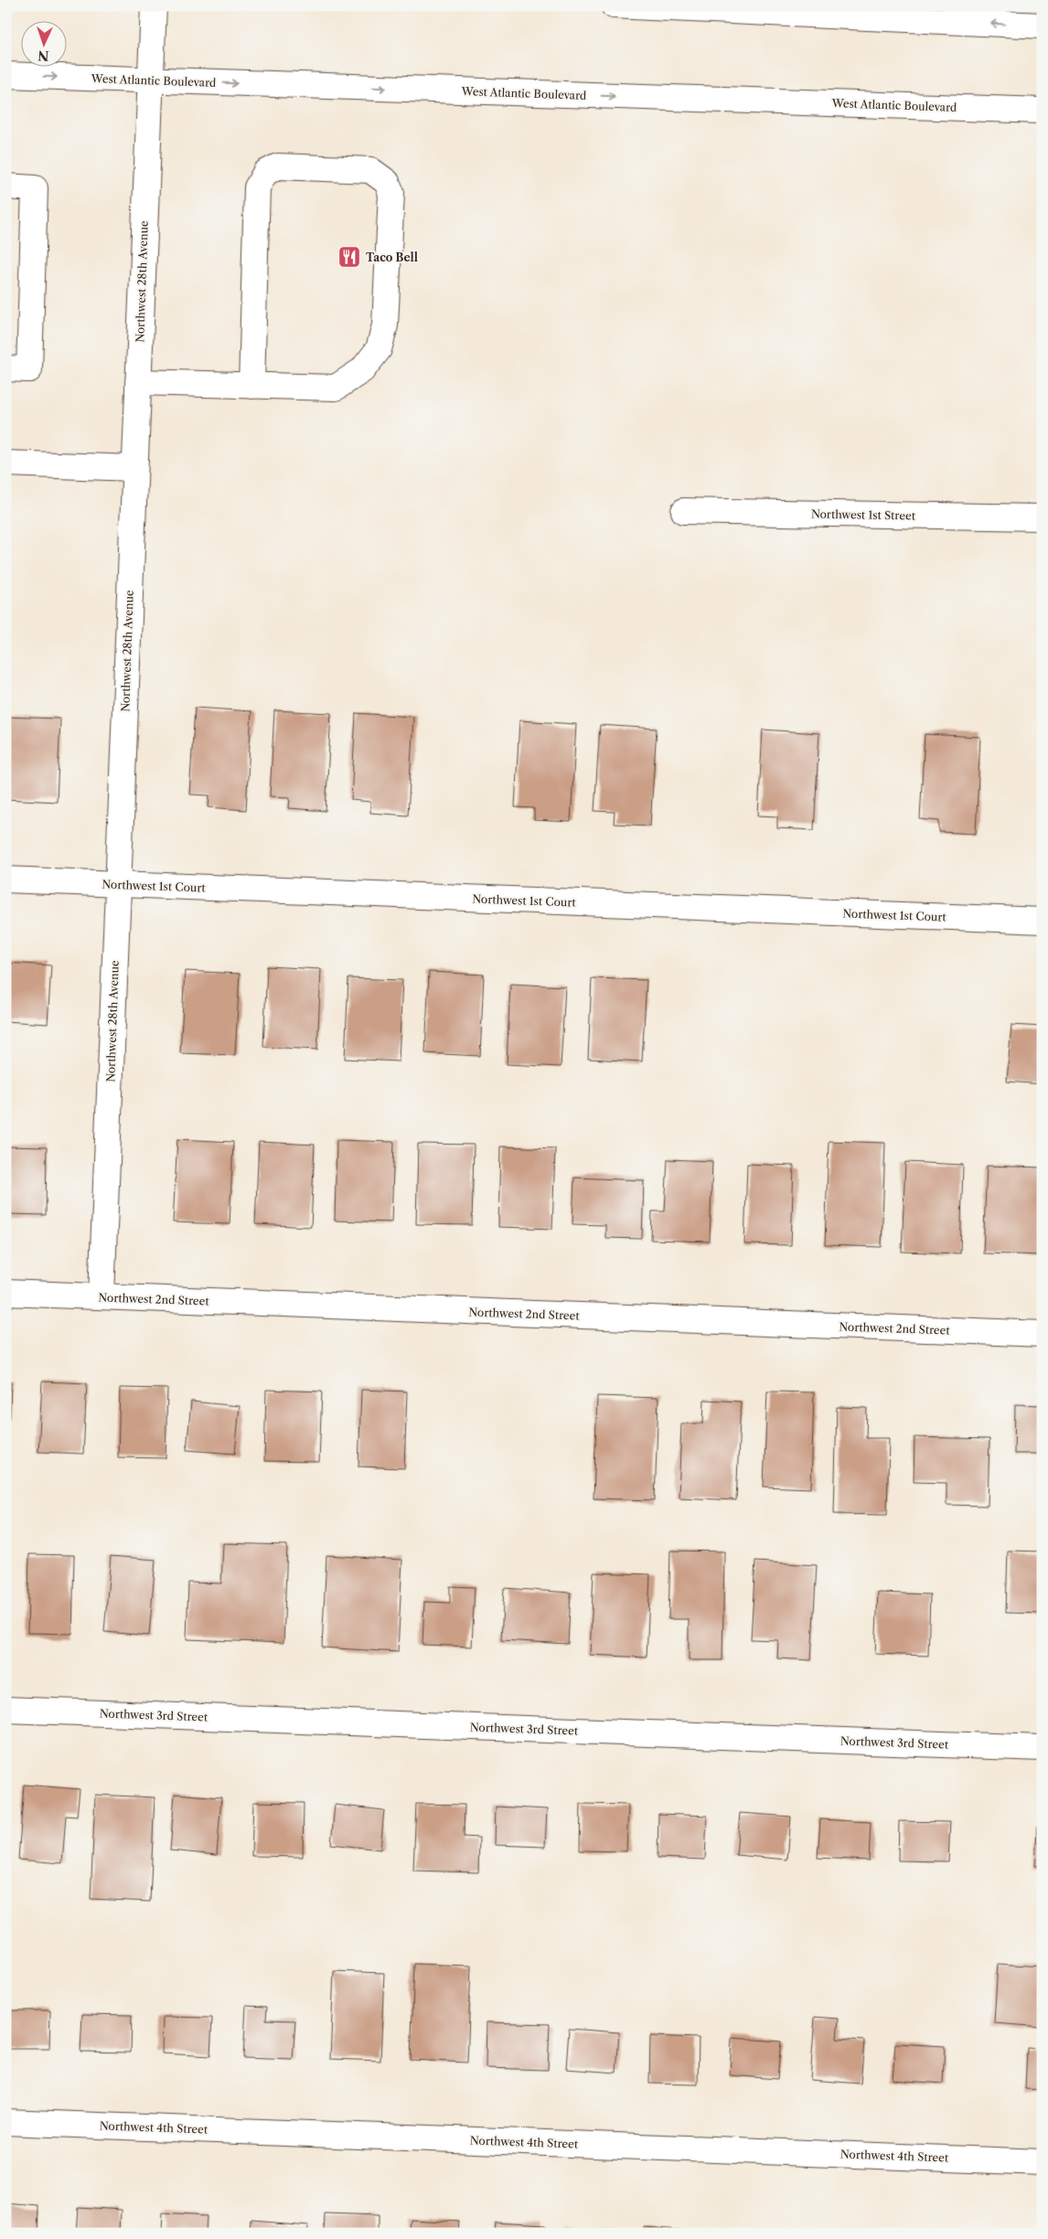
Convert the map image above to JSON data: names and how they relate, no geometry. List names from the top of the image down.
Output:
{
  "streets": {
    "street": [
      "West Atlantic Boulevard",
      "Northwest 28th Avenue",
      "Northwest 1st Street",
      "Northwest 1st Court",
      "Northwest 2nd Street",
      "Northwest 3rd Street",
      "Northwest 4th Street"
    ]
  },
  "crossings": [
    ["West Atlantic Boulevard", "Northwest 28th Avenue"],
    ["Northwest 28th Avenue", "Northwest 1st Court"],
    ["Northwest 28th Avenue", "Northwest 2nd Street"]
  ],
  "places": {
    "restaurant": ["Taco Bell"]
  },
  "north": "bottom"
}
